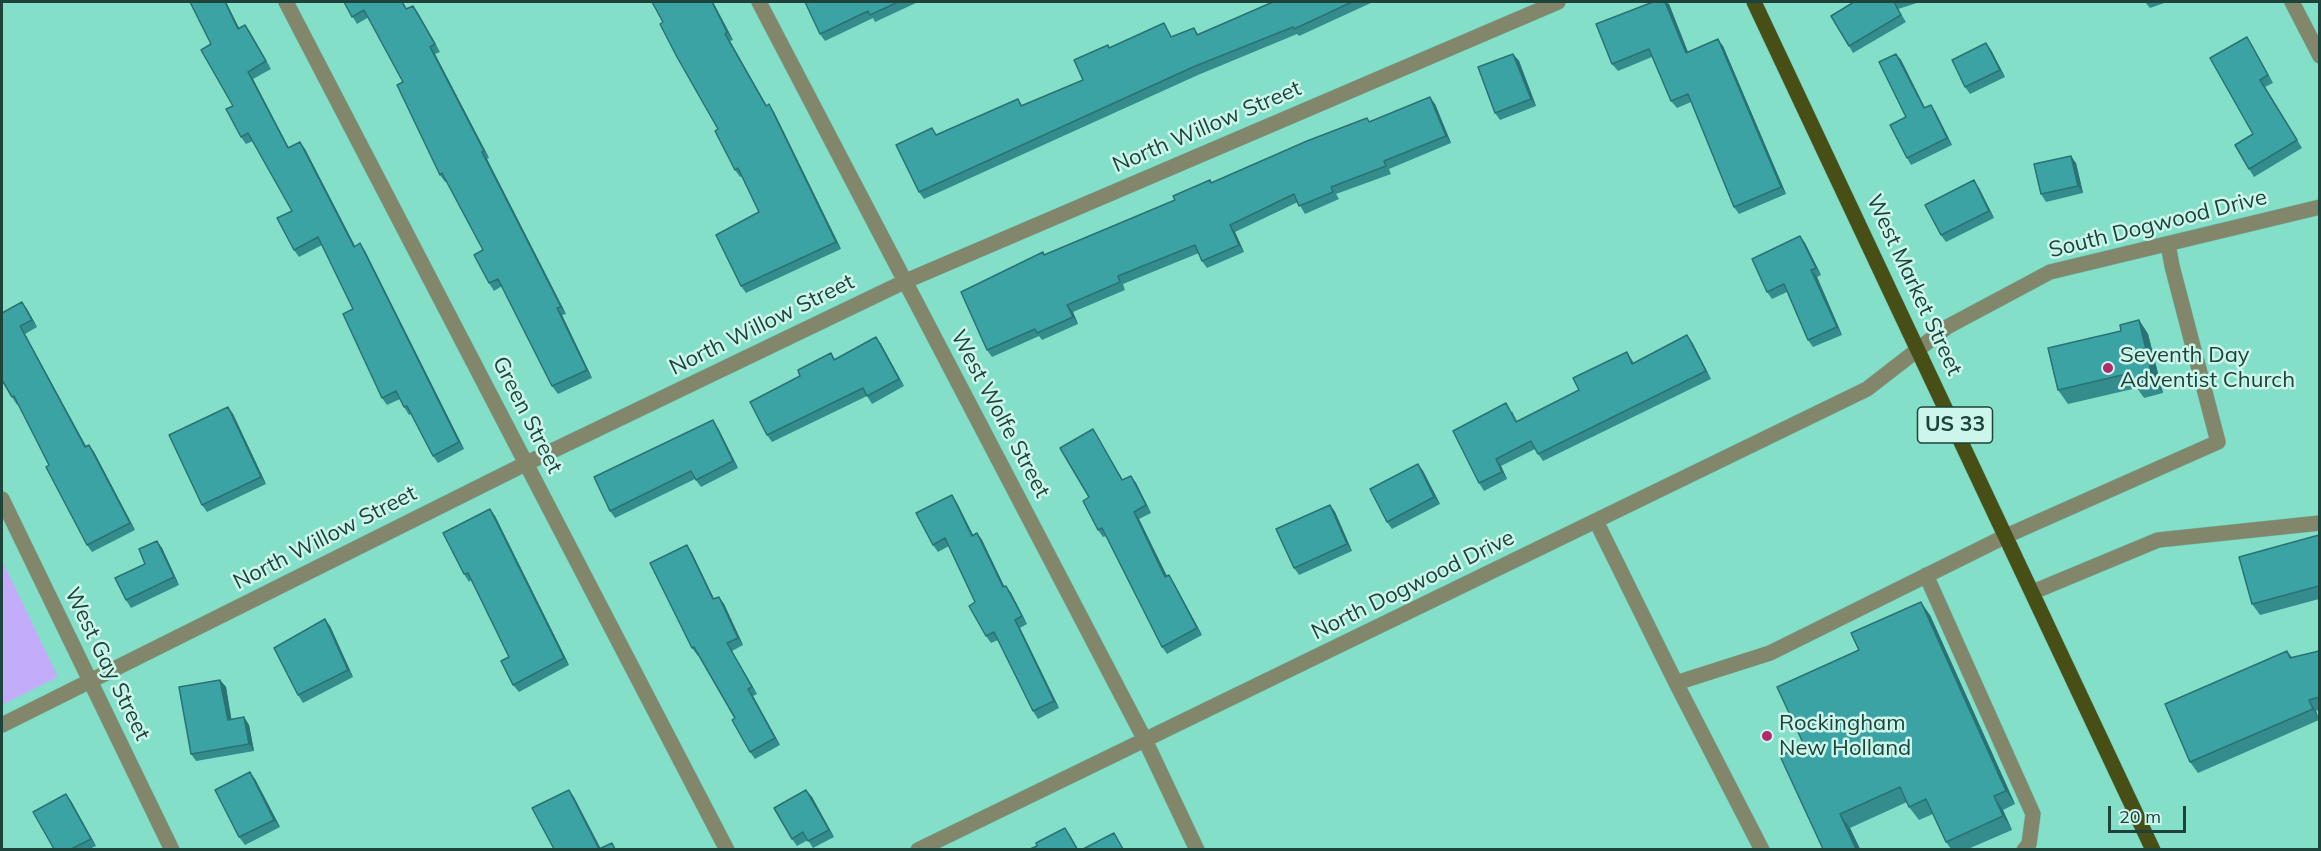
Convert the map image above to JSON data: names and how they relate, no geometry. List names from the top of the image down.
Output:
{
  "streets": {
    "main road": ["West Market Street", "US 33"],
    "street": [
      "North Willow Street",
      "South Dogwood Drive",
      "West Wolfe Street",
      "Green Street",
      "North Dogwood Drive",
      "West Gay Street"
    ]
  },
  "crossings": [
    ["North Willow Street", "West Wolfe Street"],
    ["North Willow Street", "Green Street"],
    ["North Willow Street", "West Gay Street"],
    ["South Dogwood Drive", "West Market Street"],
    ["South Dogwood Drive", "North Dogwood Drive"],
    ["West Market Street", "North Dogwood Drive"],
    ["West Wolfe Street", "North Dogwood Drive"]
  ],
  "places": ["Seventh Day Adventist Church", "Rockingham New Holland"],
  "scale_bar": "20 m"
}
